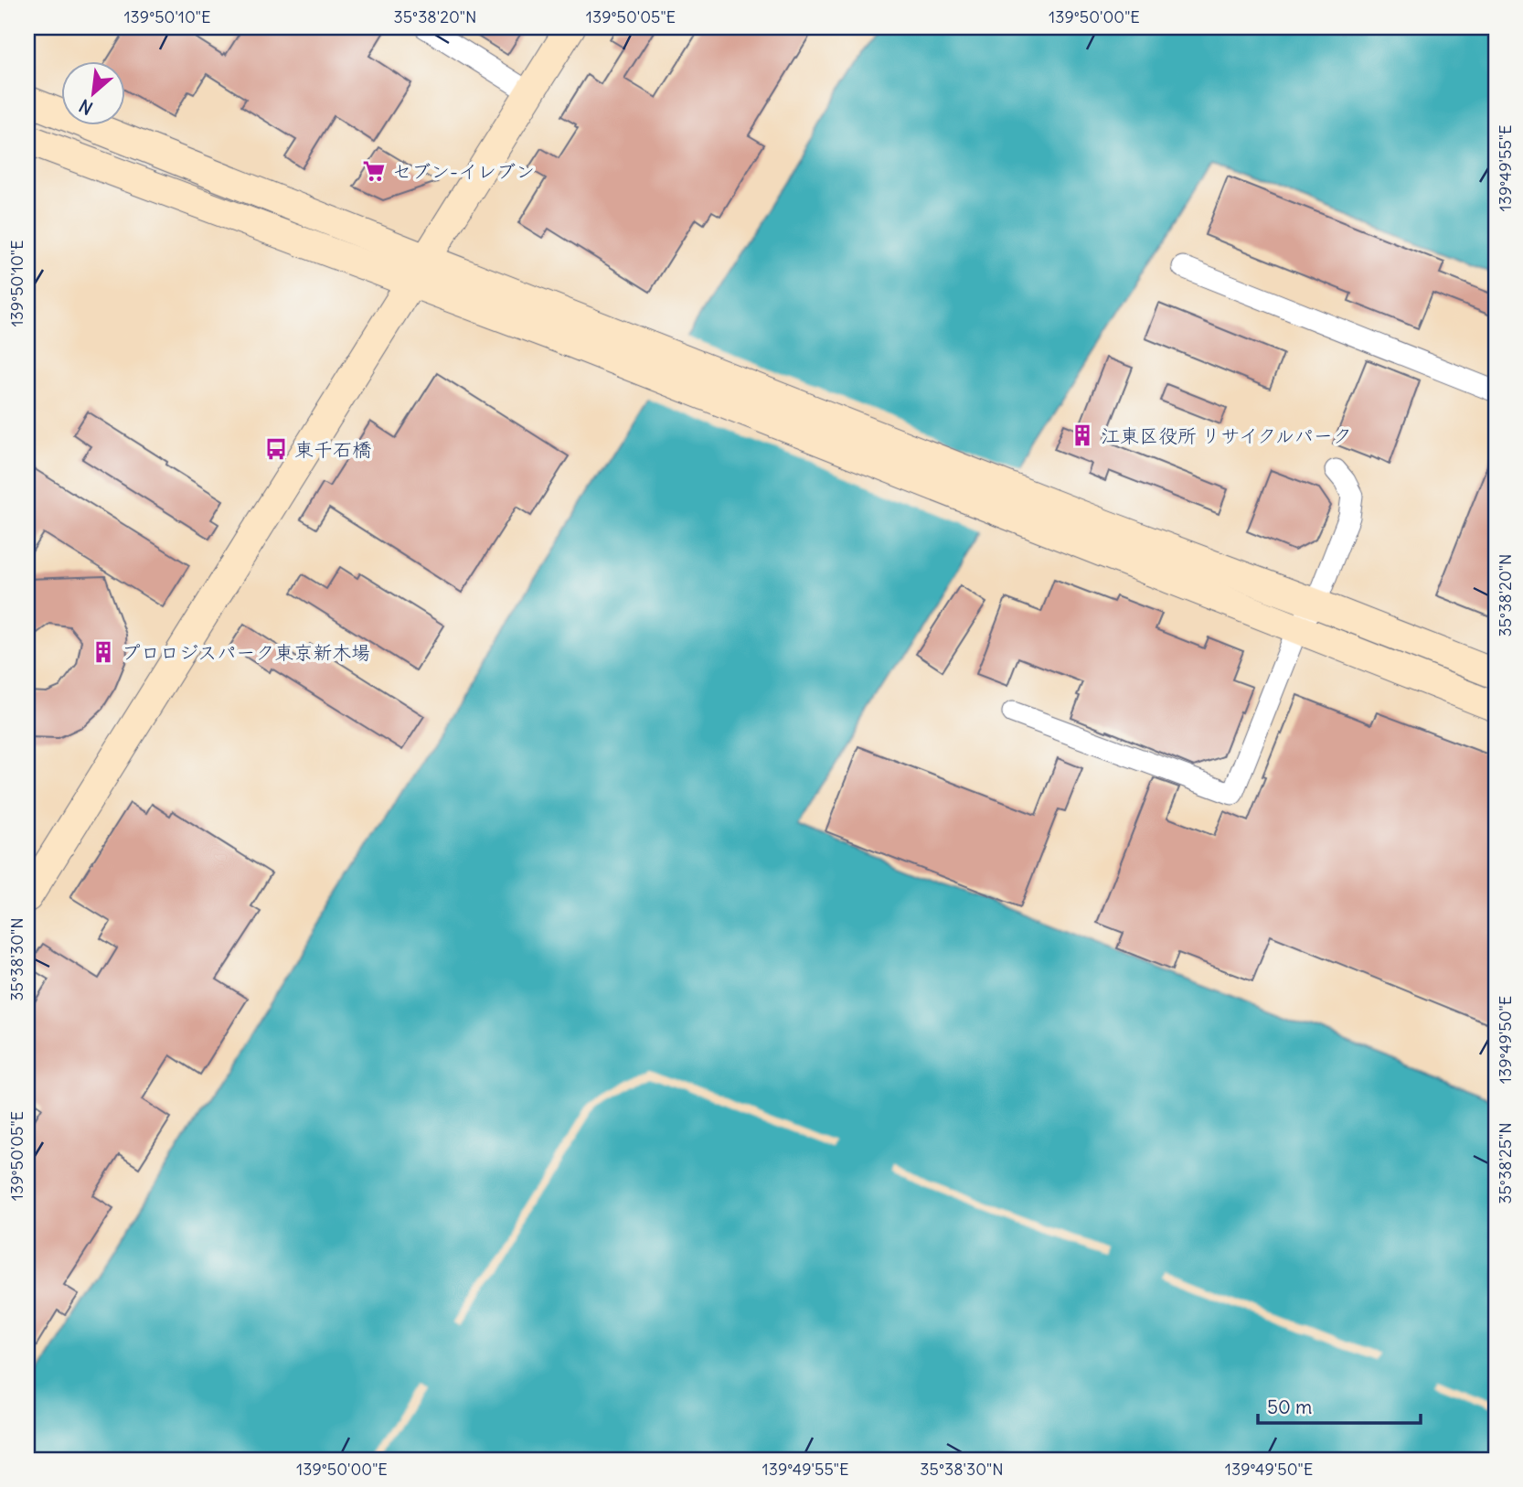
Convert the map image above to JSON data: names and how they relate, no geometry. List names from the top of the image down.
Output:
{
  "places": {
    "supermarket": ["セブン-イレブン"],
    "building": ["江東区役所 リサイクルパーク", "プロロジスパーク東京新木場"],
    "bus stop": ["東千石橋"]
  },
  "scale_bar": "50 m",
  "north": "bottom left",
  "coordinates": [
    "139°50'10\"E",
    "35°38'20\"N",
    "139°50'05\"E",
    "139°50'00\"E",
    "139°49'55\"E",
    "35°38'30\"N",
    "139°49'50\"E",
    "35°38'25\"N"
  ]
}
